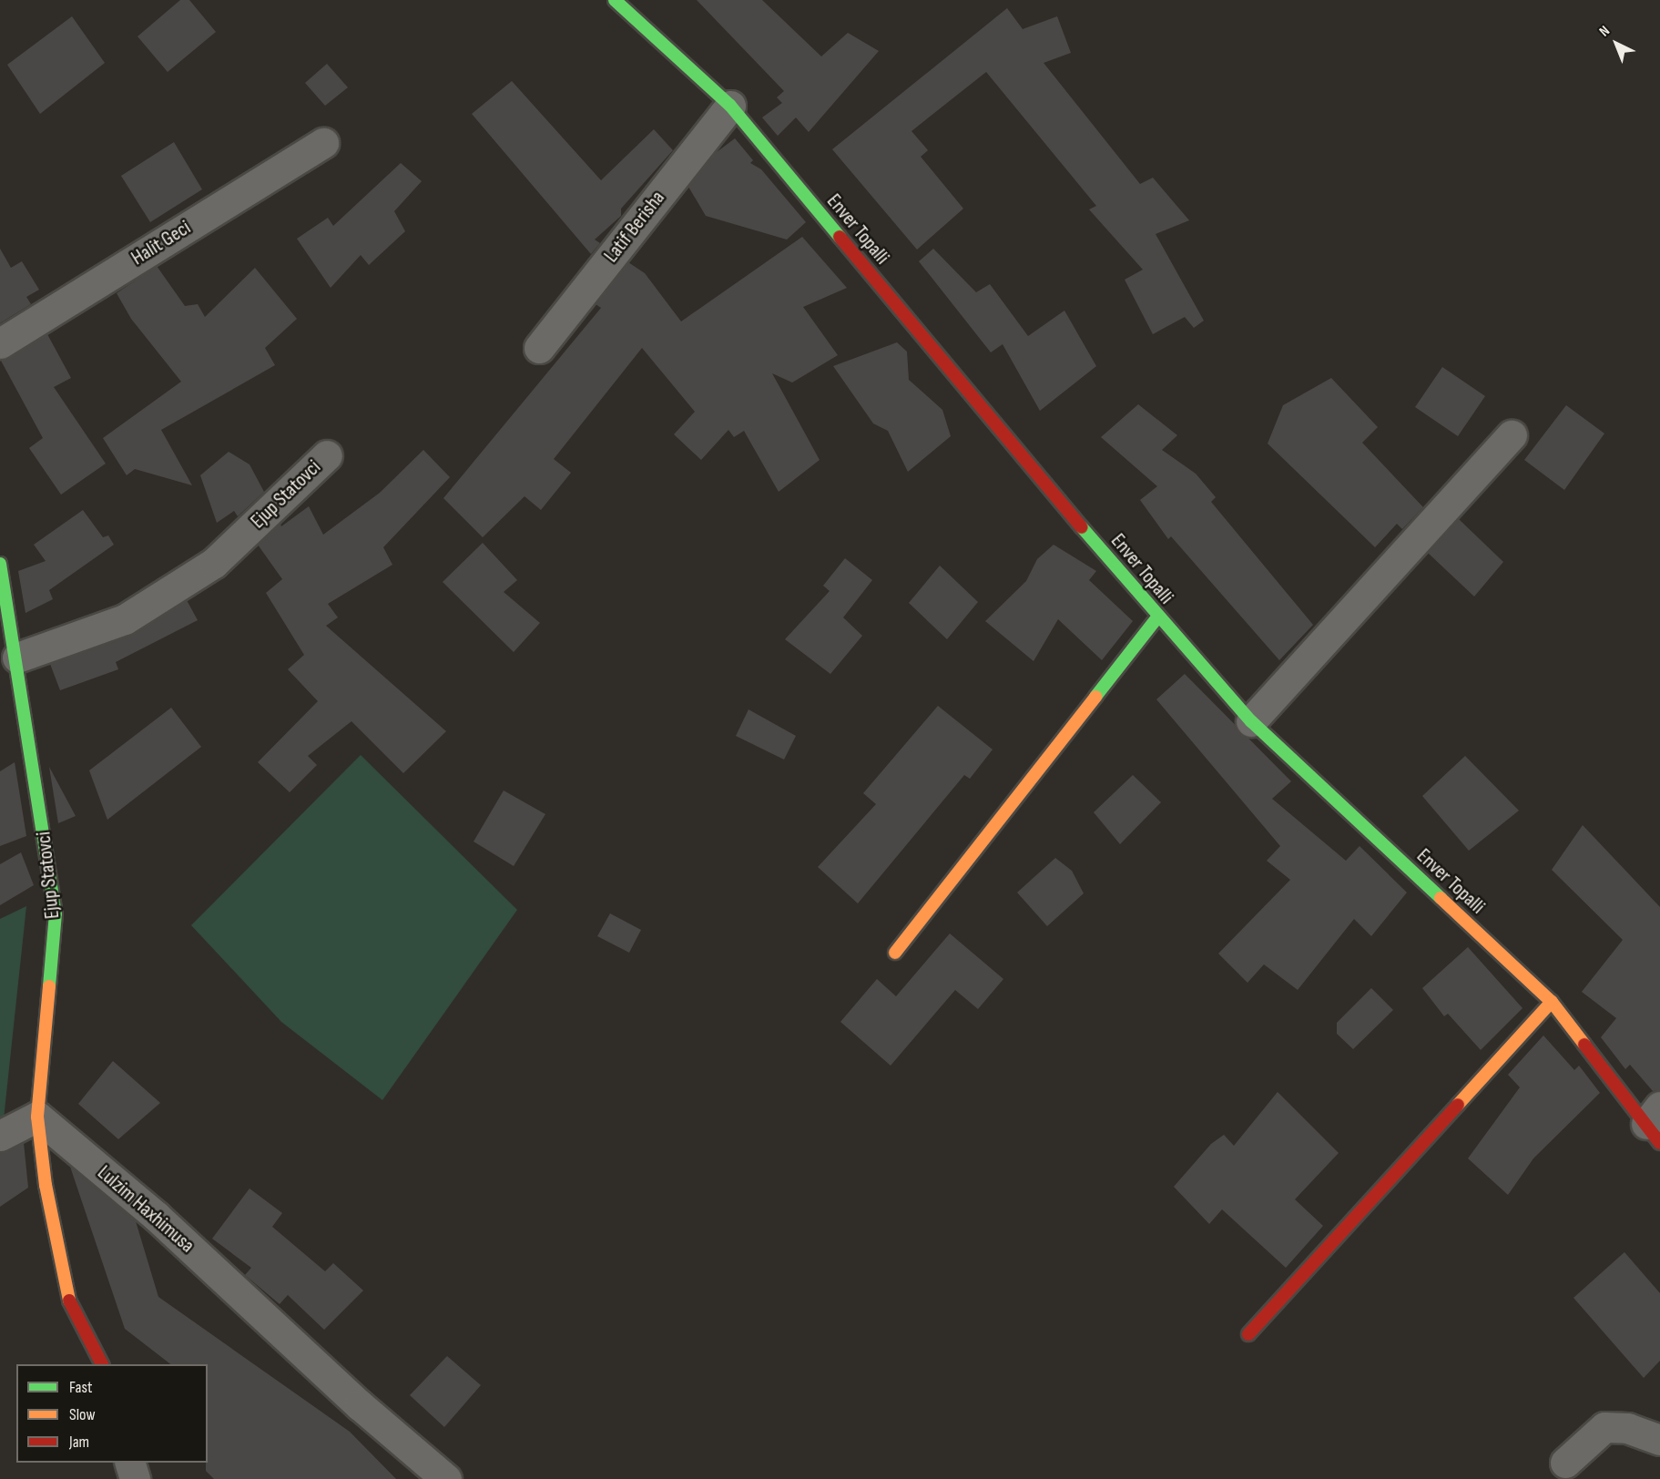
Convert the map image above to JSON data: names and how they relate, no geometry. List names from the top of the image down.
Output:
{
  "streets": {
    "street": [
      "Latif Berisha",
      "Enver Topalli",
      "Halit Geci",
      "Ejup Statovci",
      "Lulzim Haxhimusa"
    ]
  },
  "crossings": [
    ["Latif Berisha", "Enver Topalli"],
    ["Ejup Statovci", "Lulzim Haxhimusa"]
  ],
  "legend": ["Fast", "Slow", "Jam"],
  "north": "top left"
}
